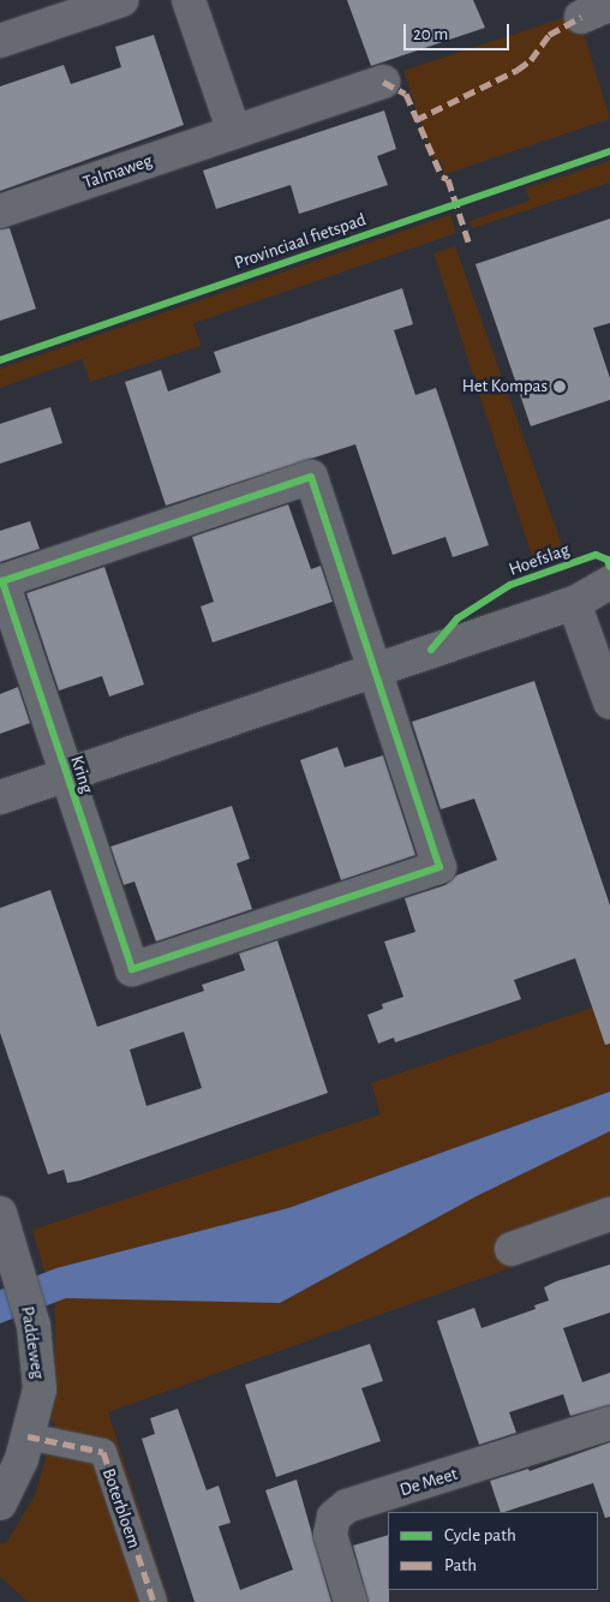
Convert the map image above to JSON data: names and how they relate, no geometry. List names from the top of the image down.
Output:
{
  "streets": {
    "street": [
      "Talmaweg",
      "Kring",
      "Paddeweg",
      "De Meet",
      "Boterbloem"
    ],
    "cycle path": ["Provinciaal fietspad", "Hoefslag"]
  },
  "crossings": [
    ["Paddeweg", "Boterbloem"]
  ],
  "places": ["Het Kompas"],
  "legend": ["Cycle path", "Path"],
  "scale_bar": "20 m"
}
